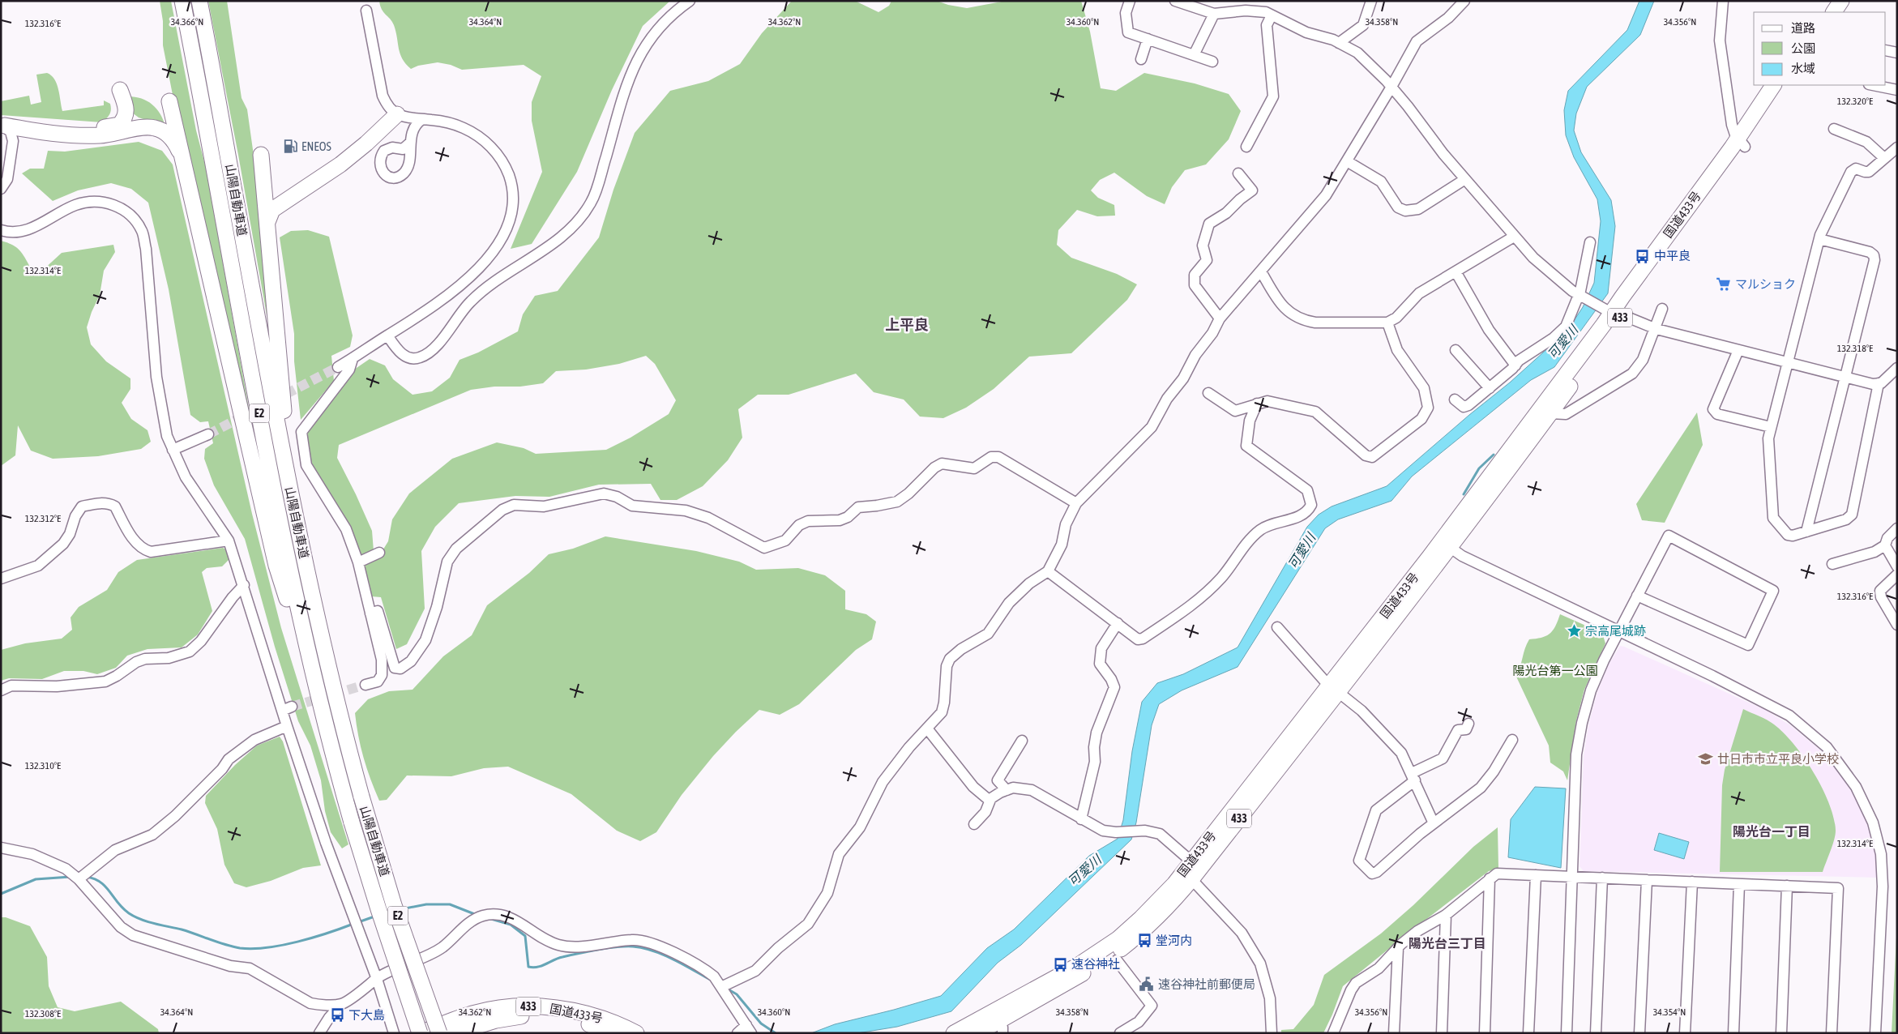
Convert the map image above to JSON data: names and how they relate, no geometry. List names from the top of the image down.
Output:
{
  "streets": {
    "highway": [
      "山陽自動車道",
      "国道433号",
      "433",
      "E2"
    ]
  },
  "crossings": [
    ["山陽自動車道", "国道433号"]
  ],
  "districts": ["上平良", "陽光台一丁目", "陽光台三丁目"],
  "water": ["可愛川"],
  "parks": ["陽光台第一公園"],
  "places": {
    "fuel station": ["ENEOS"],
    "bus stop": [
      "中平良",
      "堂河内",
      "速谷神社",
      "下大島"
    ],
    "supermarket": ["マルショク"],
    "place": ["宗高尾城跡"],
    "school or university": ["廿日市市立平良小学校"],
    "public building": ["速谷神社前郵便局"]
  },
  "legend": ["道路", "公園", "水域"],
  "coordinates": [
    "34.366°N",
    "34.364°N",
    "34.362°N",
    "34.360°N",
    "34.358°N",
    "34.356°N",
    "132.316°E",
    "132.320°E",
    "132.314°E",
    "132.318°E",
    "132.312°E",
    "132.310°E",
    "34.354°N",
    "132.308°E"
  ]
}
